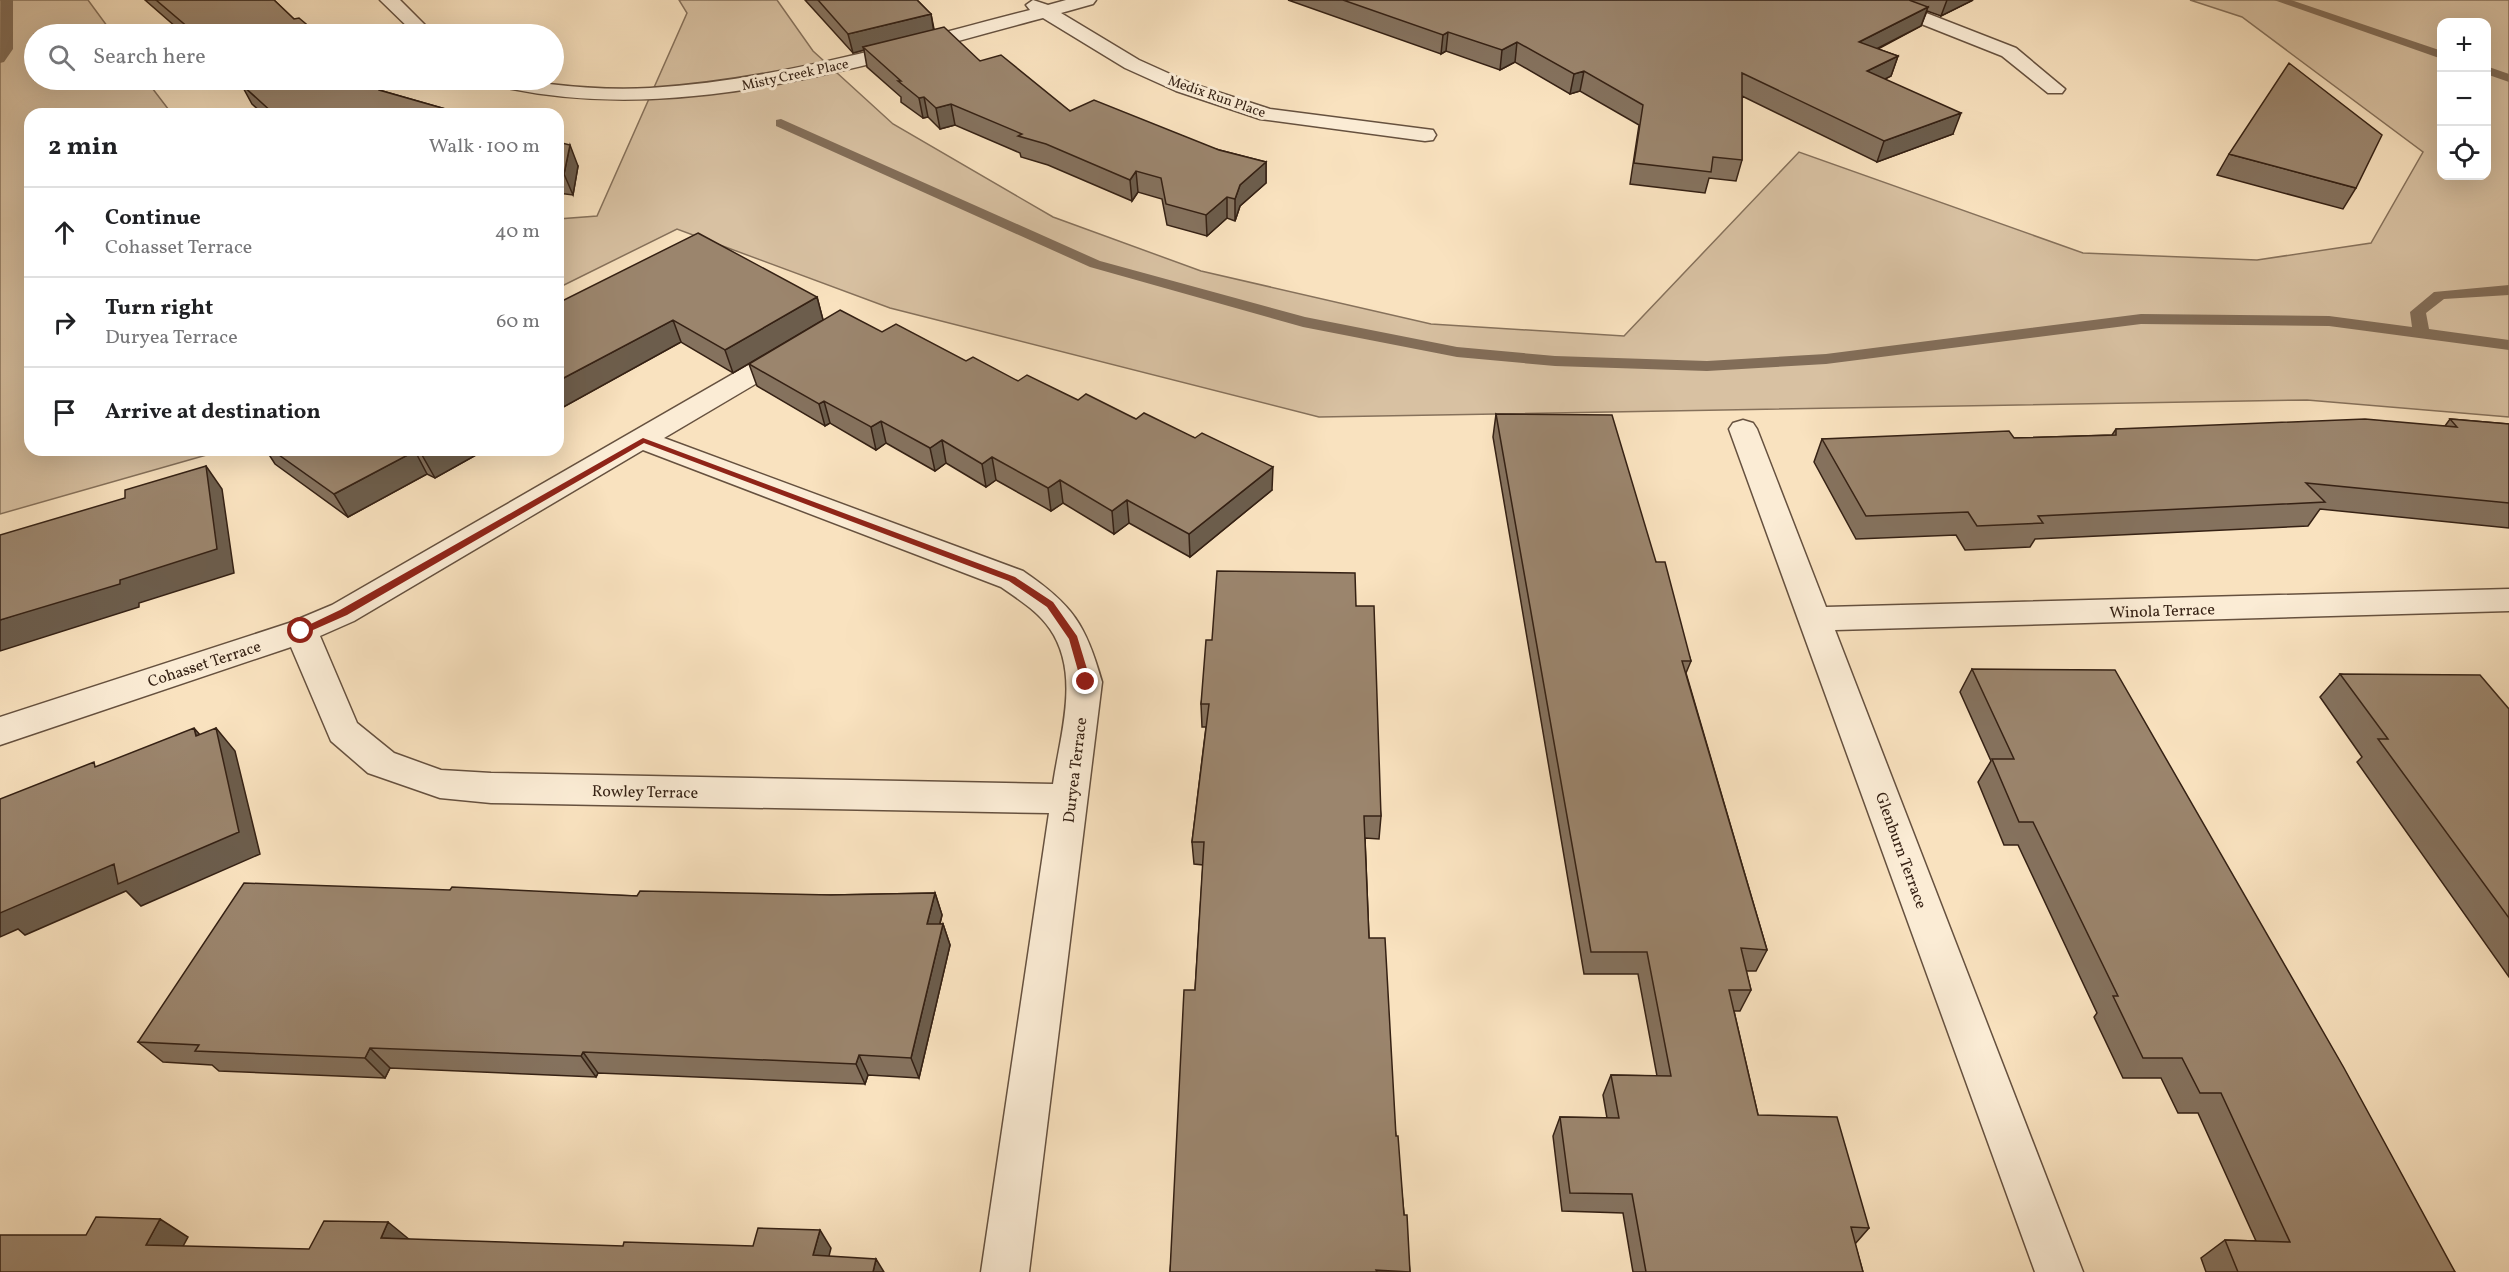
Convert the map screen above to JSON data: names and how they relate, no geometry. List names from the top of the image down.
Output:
{
  "streets": {
    "street": [
      "Misty Creek Place",
      "Medix Run Place",
      "Winola Terrace",
      "Cohasset Terrace",
      "Duryea Terrace",
      "Rowley Terrace",
      "Glenburn Terrace"
    ]
  },
  "crossings": [
    ["Misty Creek Place", "Medix Run Place"],
    ["Winola Terrace", "Glenburn Terrace"],
    ["Cohasset Terrace", "Duryea Terrace"],
    ["Cohasset Terrace", "Rowley Terrace"],
    ["Duryea Terrace", "Rowley Terrace"]
  ],
  "page": {
    "map_buttons": ["+", "−"],
    "search": "Search here",
    "heading": ["2 min", "Walk · 100 m"],
    "list": [
      ["Continue", "Cohasset Terrace", "40 m"],
      ["Turn right", "Duryea Terrace", "60 m"],
      "Arrive at destination"
    ]
  }
}
